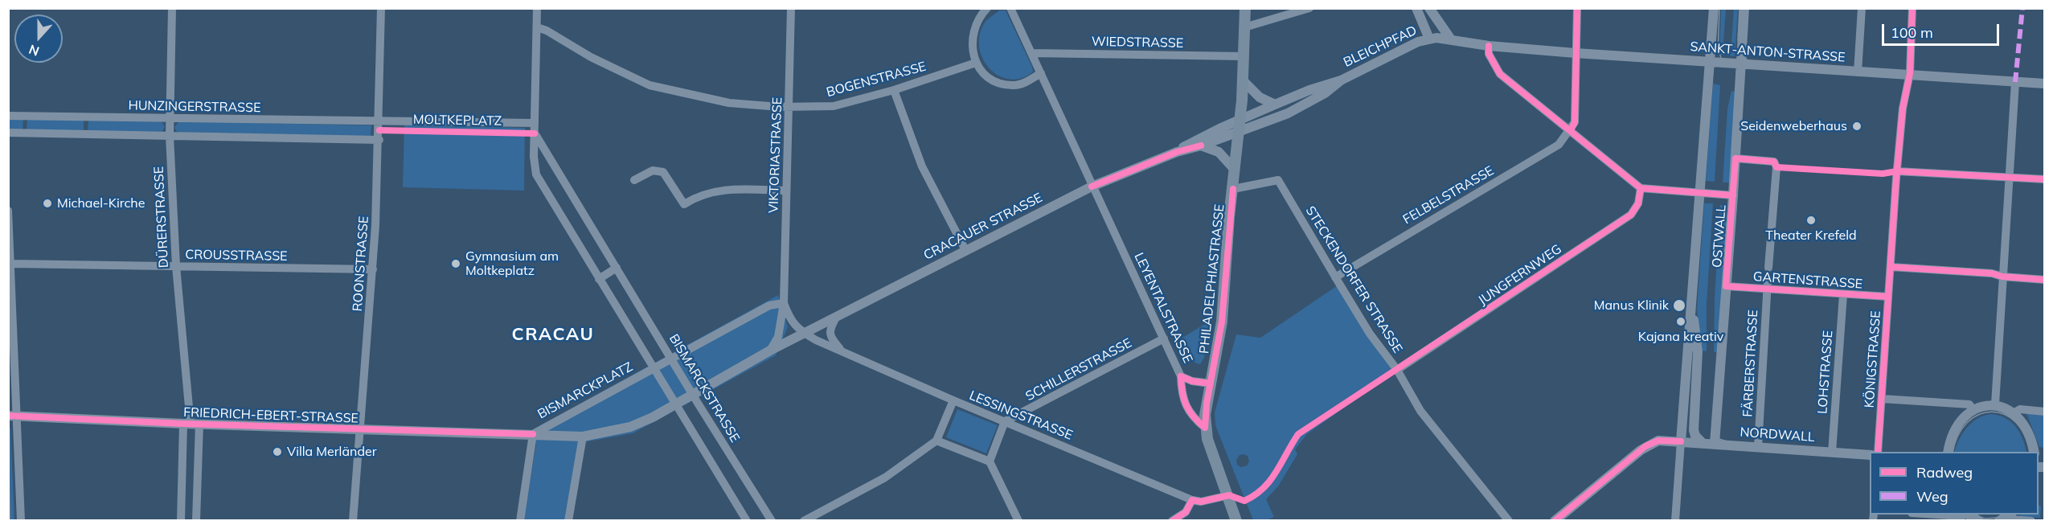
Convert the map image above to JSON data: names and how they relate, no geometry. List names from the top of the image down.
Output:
{
  "streets": {
    "main road": ["PHILADELPHIASTRASSE", "LEYENTALSTRASSE"],
    "street": [
      "WIEDSTRASSE",
      "BLEICHPFAD",
      "SANKT-ANTON-STRASSE",
      "BOGENSTRASSE",
      "HUNZINGERSTRASSE",
      "MOLTKEPLATZ",
      "VIKTORIASTRASSE",
      "FELBELSTRASSE",
      "DÜRERSTRASSE",
      "CRACAUER STRASSE",
      "OSTWALL",
      "CROUSSTRASSE",
      "ROONSTRASSE",
      "JUNGFERNWEG",
      "STECKENDORFER STRASSE",
      "GARTENSTRASSE",
      "KÖNIGSTRASSE",
      "FÄRBERSTRASSE",
      "SCHILLERSTRASSE",
      "LOHSTRASSE",
      "BISMARCKSTRASSE",
      "BISMARCKPLATZ",
      "FRIEDRICH-EBERT-STRASSE",
      "LESSINGSTRASSE",
      "NORDWALL"
    ]
  },
  "crossings": [
    ["WIEDSTRASSE", "PHILADELPHIASTRASSE"],
    ["WIEDSTRASSE", "LEYENTALSTRASSE"],
    ["BLEICHPFAD", "SANKT-ANTON-STRASSE"],
    ["BLEICHPFAD", "CRACAUER STRASSE"],
    ["BLEICHPFAD", "PHILADELPHIASTRASSE"],
    ["SANKT-ANTON-STRASSE", "OSTWALL"],
    ["SANKT-ANTON-STRASSE", "KÖNIGSTRASSE"],
    ["BOGENSTRASSE", "VIKTORIASTRASSE"],
    ["HUNZINGERSTRASSE", "MOLTKEPLATZ"],
    ["HUNZINGERSTRASSE", "DÜRERSTRASSE"],
    ["HUNZINGERSTRASSE", "ROONSTRASSE"],
    ["MOLTKEPLATZ", "ROONSTRASSE"],
    ["VIKTORIASTRASSE", "CRACAUER STRASSE"],
    ["VIKTORIASTRASSE", "BISMARCKPLATZ"],
    ["VIKTORIASTRASSE", "LESSINGSTRASSE"],
    ["FELBELSTRASSE", "STECKENDORFER STRASSE"],
    ["DÜRERSTRASSE", "CROUSSTRASSE"],
    ["DÜRERSTRASSE", "FRIEDRICH-EBERT-STRASSE"],
    ["CRACAUER STRASSE", "PHILADELPHIASTRASSE"],
    ["CRACAUER STRASSE", "LEYENTALSTRASSE"],
    ["CRACAUER STRASSE", "BISMARCKPLATZ"],
    ["CRACAUER STRASSE", "LESSINGSTRASSE"],
    ["OSTWALL", "GARTENSTRASSE"],
    ["OSTWALL", "NORDWALL"],
    ["CROUSSTRASSE", "ROONSTRASSE"],
    ["ROONSTRASSE", "FRIEDRICH-EBERT-STRASSE"],
    ["JUNGFERNWEG", "STECKENDORFER STRASSE"],
    ["PHILADELPHIASTRASSE", "STECKENDORFER STRASSE"],
    ["PHILADELPHIASTRASSE", "LEYENTALSTRASSE"],
    ["GARTENSTRASSE", "KÖNIGSTRASSE"],
    ["GARTENSTRASSE", "FÄRBERSTRASSE"],
    ["GARTENSTRASSE", "LOHSTRASSE"],
    ["LEYENTALSTRASSE", "SCHILLERSTRASSE"],
    ["FÄRBERSTRASSE", "NORDWALL"],
    ["SCHILLERSTRASSE", "LESSINGSTRASSE"],
    ["LOHSTRASSE", "NORDWALL"],
    ["BISMARCKSTRASSE", "BISMARCKPLATZ"],
    ["BISMARCKPLATZ", "FRIEDRICH-EBERT-STRASSE"],
    ["BISMARCKPLATZ", "LESSINGSTRASSE"]
  ],
  "districts": ["CRACAU"],
  "places": [
    "Seidenweberhaus",
    "Michael-Kirche",
    "Theater Krefeld",
    "Gymnasium am Moltkeplatz",
    "Manus Klinik",
    "Kajana kreativ",
    "Villa Merländer"
  ],
  "legend": ["Radweg", "Weg"],
  "scale_bar": "100 m",
  "north": "bottom"
}
